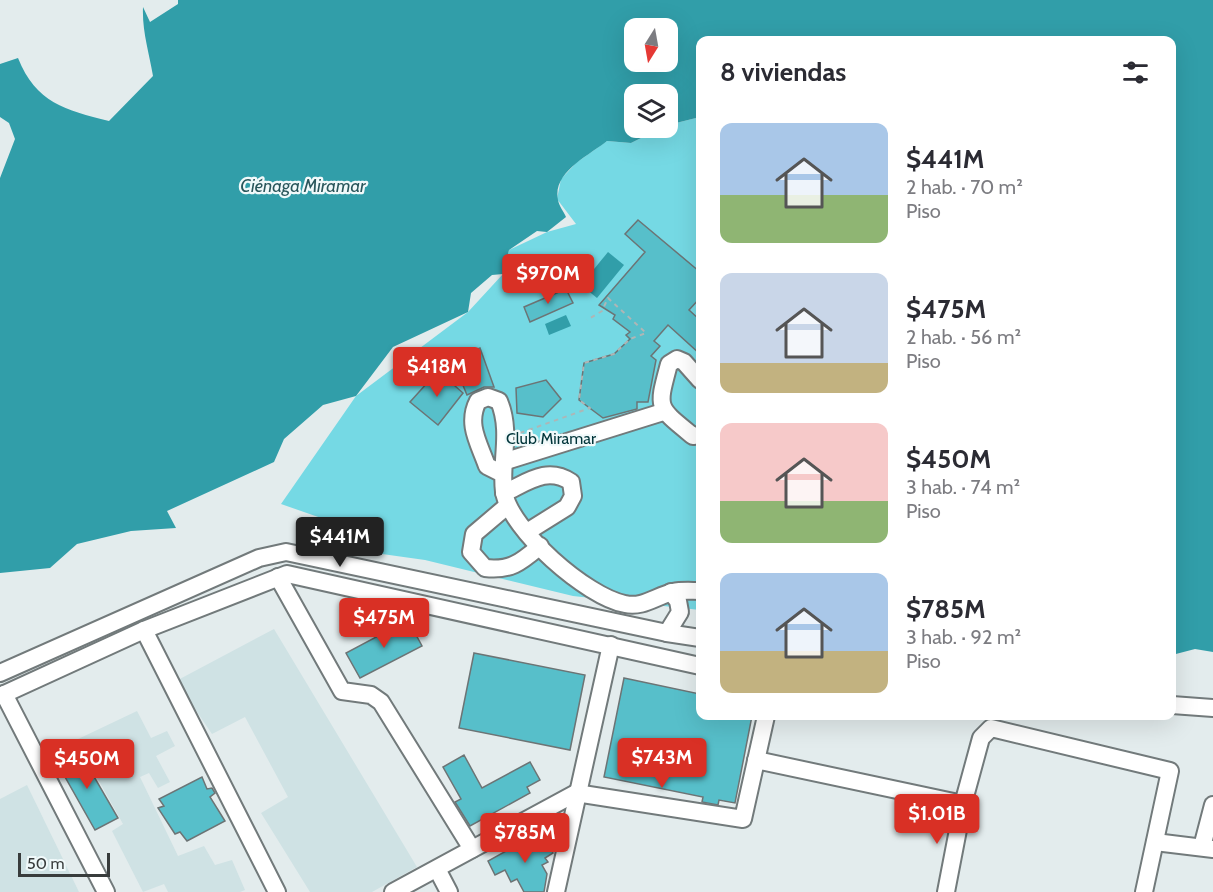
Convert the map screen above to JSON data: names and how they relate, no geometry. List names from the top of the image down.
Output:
{
  "water": ["Ciénaga Miramar"],
  "parks": ["Club Miramar"],
  "scale_bar": "50 m",
  "north": "bottom",
  "page": {
    "heading": "8 viviendas",
    "list": [
      {
        "name": "$441M",
        "note": "2 hab. · 70 m² · Piso"
      },
      {
        "name": "$475M",
        "note": "2 hab. · 56 m² · Piso"
      },
      {
        "name": "$450M",
        "note": "3 hab. · 74 m² · Piso"
      },
      {
        "name": "$785M",
        "note": "3 hab. · 92 m² · Piso"
      }
    ],
    "price": [
      "$970M",
      "$418M",
      "$441M",
      "$475M",
      "$743M",
      "$450M",
      "$1.01B",
      "$785M"
    ],
    "scale": "50 m"
  }
}
